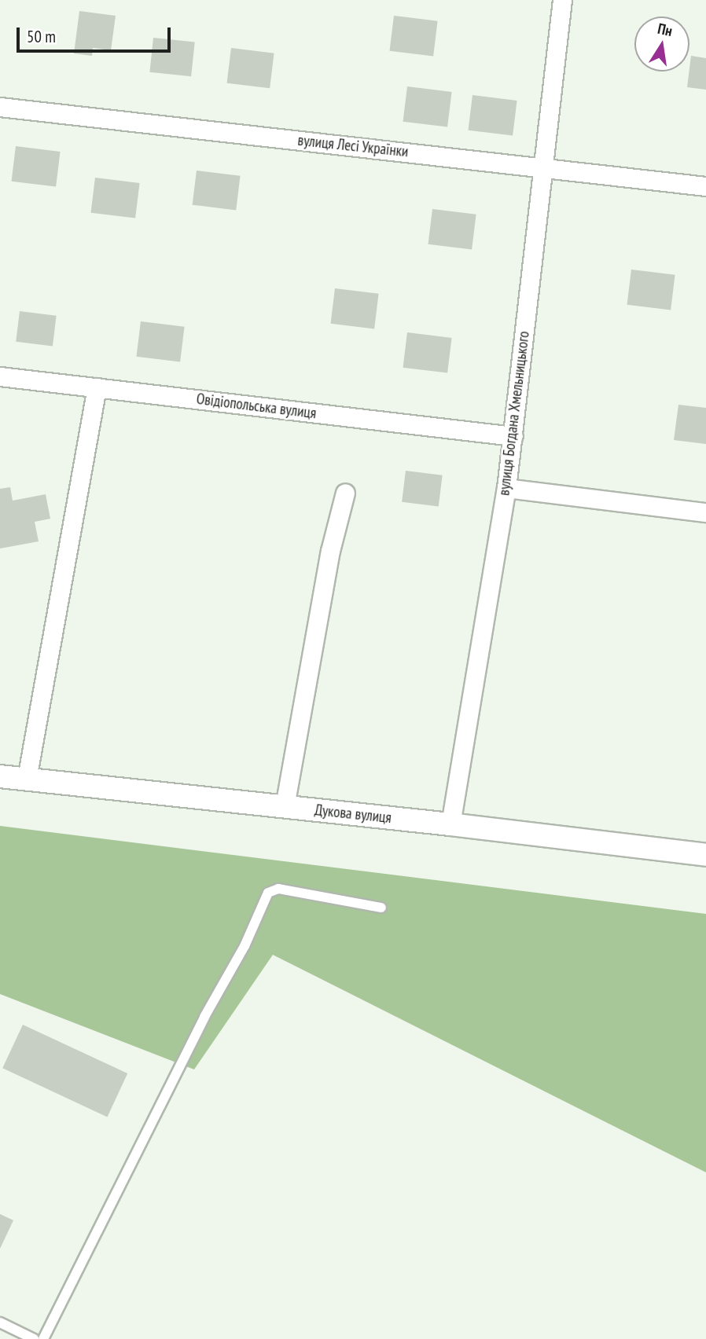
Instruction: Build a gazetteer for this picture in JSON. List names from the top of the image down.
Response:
{
  "streets": {
    "street": [
      "вулиця Лесі Українки",
      "Овідіопольська вулиця",
      "вулиця Богдана Хмельницького",
      "Дукова вулиця"
    ]
  },
  "crossings": [
    ["вулиця Лесі Українки", "вулиця Богдана Хмельницького"],
    ["Овідіопольська вулиця", "вулиця Богдана Хмельницького"],
    ["вулиця Богдана Хмельницького", "Дукова вулиця"]
  ],
  "scale_bar": "50 m",
  "north": "top"
}
